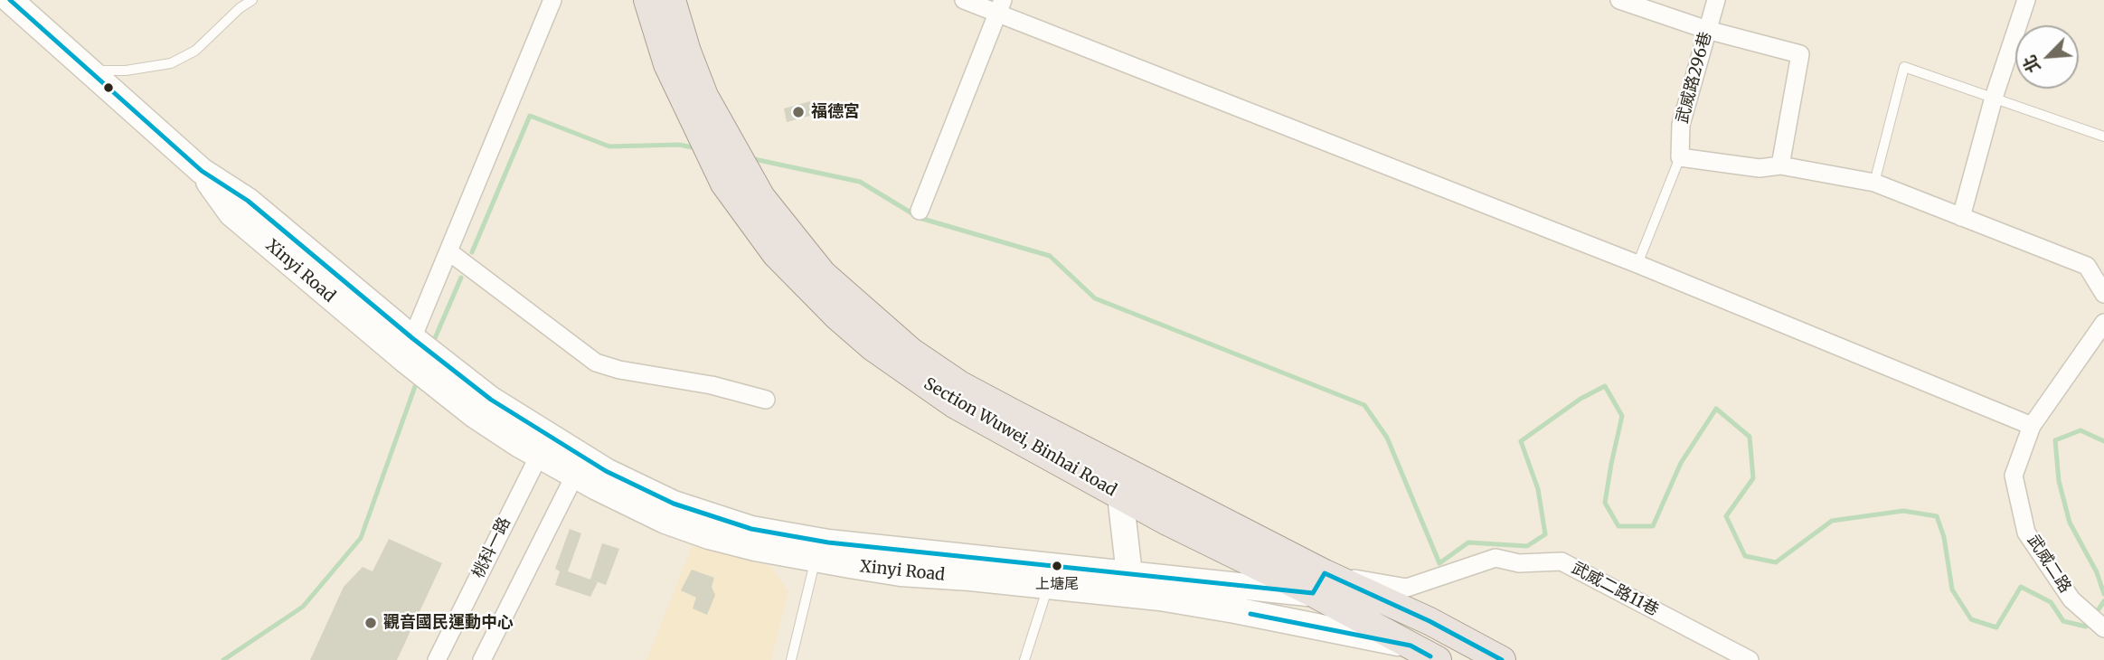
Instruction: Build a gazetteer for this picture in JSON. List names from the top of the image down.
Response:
{
  "streets": {
    "main road": ["Xinyi Road", "Section Wuwei, Binhai Road"],
    "street": [
      "武威路296巷",
      "桃科一路",
      "武威二路",
      "武威二路11巷"
    ]
  },
  "crossings": [
    ["Xinyi Road", "Section Wuwei, Binhai Road"],
    ["Xinyi Road", "桃科一路"],
    ["Xinyi Road", "武威二路11巷"],
    ["Section Wuwei, Binhai Road", "武威二路11巷"]
  ],
  "places": ["福德宮", "上塘尾", "觀音國民運動中心"],
  "north": "bottom left"
}
